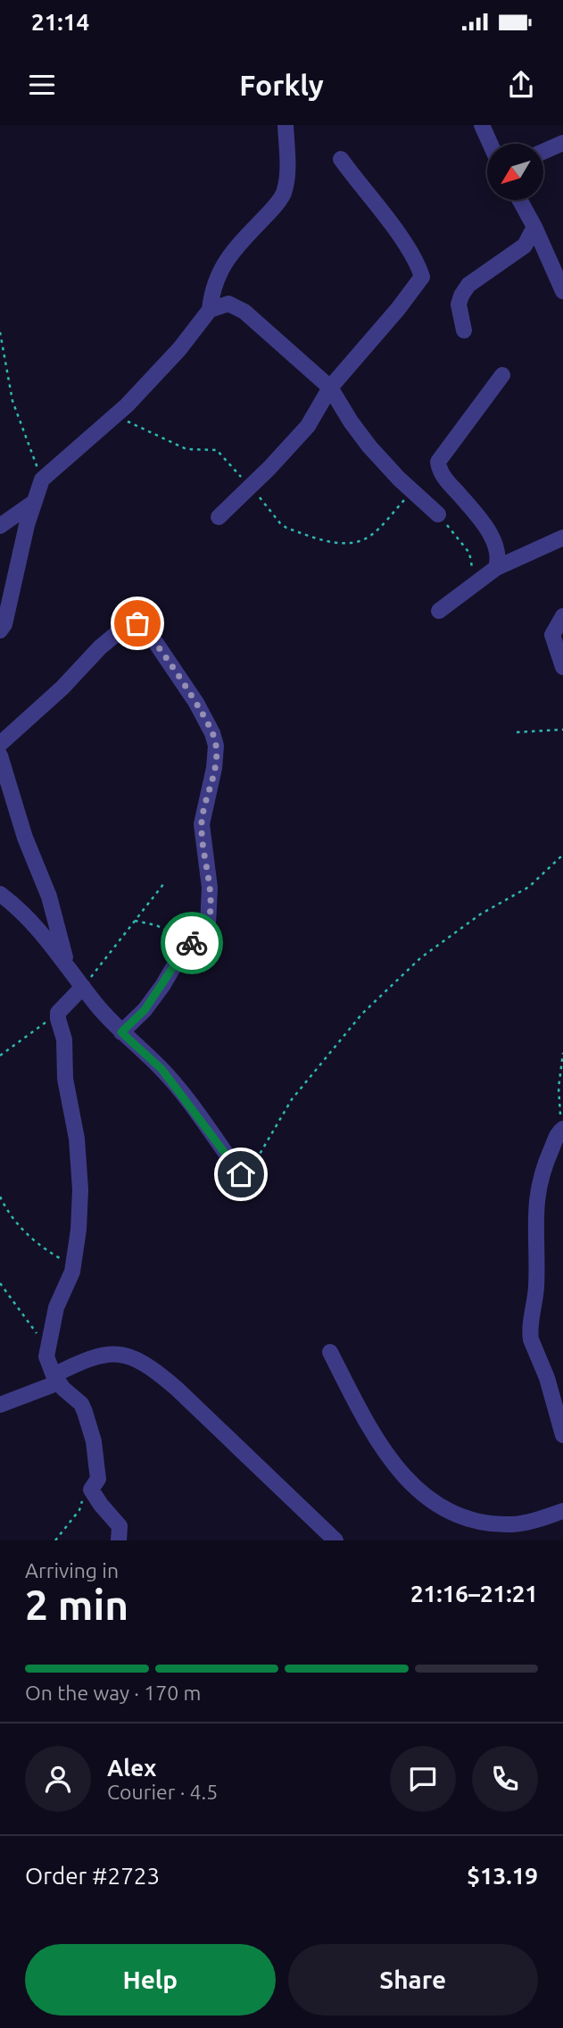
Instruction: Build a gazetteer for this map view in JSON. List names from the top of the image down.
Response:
{
  "north": "bottom left",
  "page": {
    "status": "21:14",
    "header": "Forkly",
    "heading": ["2 min", "Arriving in", "21:16–21:21"],
    "panel": [
      "Alex",
      "Courier · 4.5",
      "Order #2723",
      "$13.19"
    ],
    "bar": "On the way · 170 m",
    "buttons": ["Help", "Share"]
  }
}
